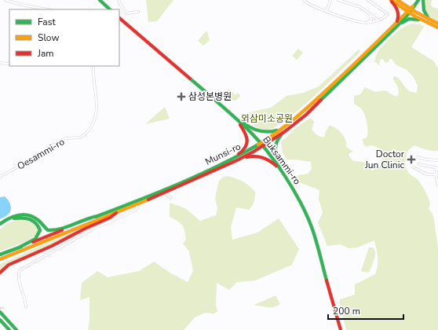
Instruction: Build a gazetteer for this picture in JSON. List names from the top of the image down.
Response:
{
  "streets": {
    "main road": ["Munsi-ro", "Buksammi-ro"],
    "street": ["Oesammi-ro"]
  },
  "crossings": [
    ["Munsi-ro", "Buksammi-ro"]
  ],
  "parks": ["외삼미소공원"],
  "places": {
    "health": ["삼성본병원", "Doctor Jun Clinic"]
  },
  "legend": ["Fast", "Slow", "Jam"],
  "scale_bar": "200 m"
}
